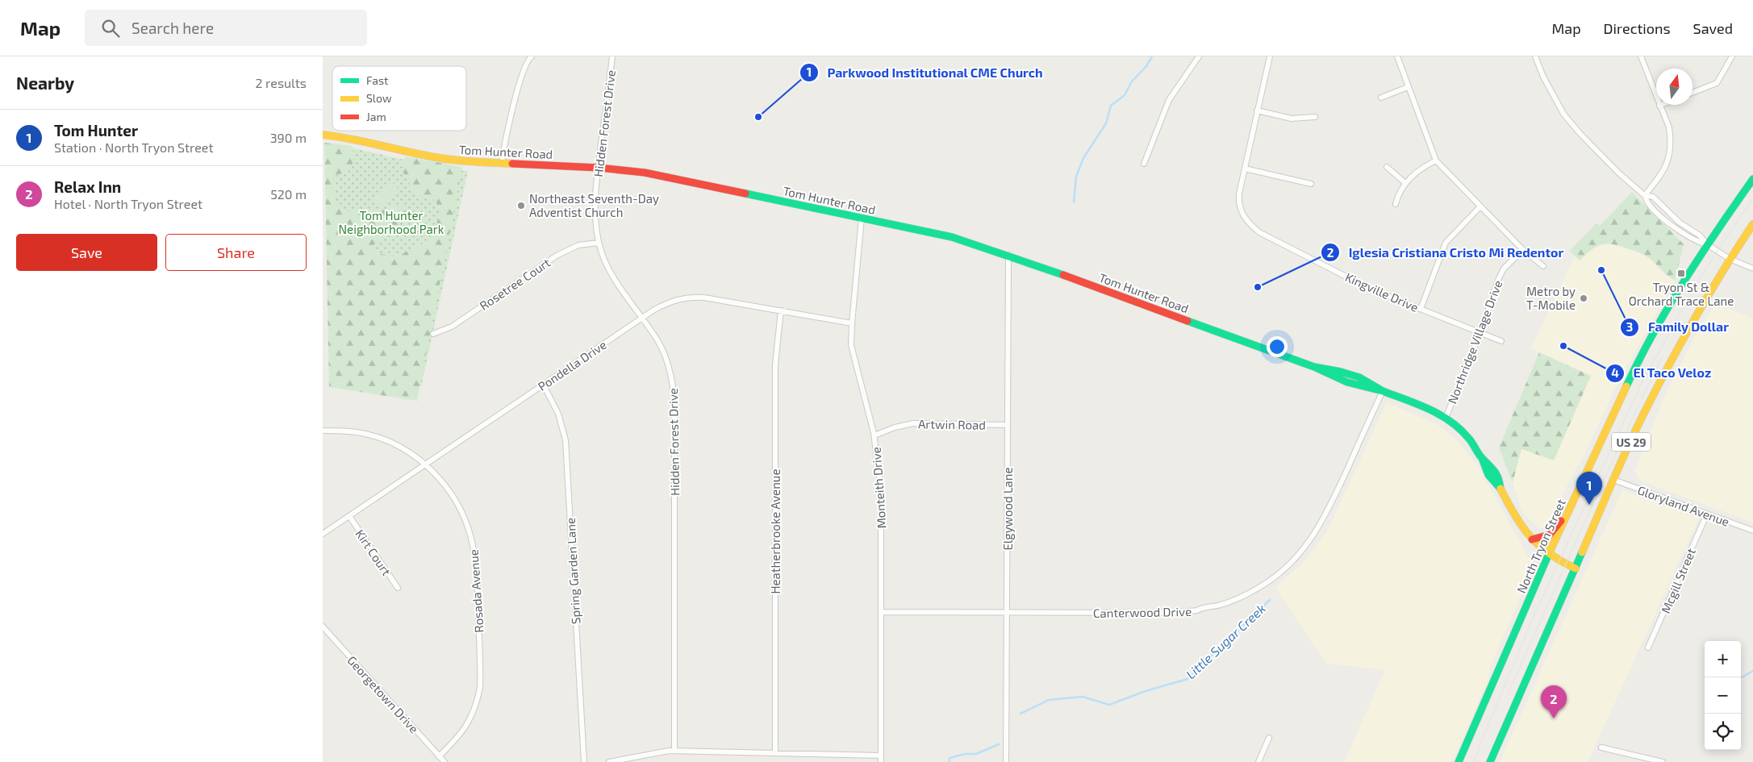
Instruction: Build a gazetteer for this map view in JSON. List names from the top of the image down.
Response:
{
  "streets": {
    "street": [
      "Hidden Forest Drive",
      "Tom Hunter Road",
      "Rosetree Court",
      "Kingville Drive",
      "Northridge Village Drive",
      "Pondella Drive",
      "Artwin Road",
      "US 29",
      "Monteith Drive",
      "Gloryland Avenue",
      "Elgywood Lane",
      "Heatherbrooke Avenue",
      "North Tryon Street",
      "Kirt Court",
      "Spring Garden Lane",
      "Mcgill Street",
      "Rosada Avenue",
      "Canterwood Drive",
      "Georgetown Drive"
    ]
  },
  "crossings": [
    ["Hidden Forest Drive", "Tom Hunter Road"],
    ["Hidden Forest Drive", "Rosetree Court"],
    ["Hidden Forest Drive", "Pondella Drive"],
    ["Tom Hunter Road", "Northridge Village Drive"],
    ["Tom Hunter Road", "US 29"],
    ["Tom Hunter Road", "Monteith Drive"],
    ["Tom Hunter Road", "Elgywood Lane"],
    ["Tom Hunter Road", "North Tryon Street"],
    ["Tom Hunter Road", "Canterwood Drive"],
    ["Kingville Drive", "Northridge Village Drive"],
    ["Pondella Drive", "Monteith Drive"],
    ["Pondella Drive", "Heatherbrooke Avenue"],
    ["Pondella Drive", "Kirt Court"],
    ["Pondella Drive", "Spring Garden Lane"],
    ["Pondella Drive", "Rosada Avenue"],
    ["Artwin Road", "Monteith Drive"],
    ["Artwin Road", "Elgywood Lane"],
    ["US 29", "Gloryland Avenue"],
    ["Monteith Drive", "Canterwood Drive"],
    ["Gloryland Avenue", "Mcgill Street"],
    ["Elgywood Lane", "Canterwood Drive"],
    ["Rosada Avenue", "Georgetown Drive"]
  ],
  "water": ["Little Sugar Creek"],
  "parks": ["Tom Hunter Neighborhood Park"],
  "places": {
    "other": [
      "Parkwood Institutional CME Church",
      "Northeast Seventh-Day Adventist Church",
      "Family Dollar",
      "Iglesia Cristiana Cristo Mi Redentor",
      "Metro by T-Mobile",
      "El Taco Veloz"
    ],
    "transit": ["Tryon St & Orchard Trace Lane"]
  },
  "legend": ["Fast", "Slow", "Jam"],
  "north": "top",
  "page": {
    "header": "Map",
    "search": "Search here",
    "nav": ["Map", "Directions", "Saved"],
    "heading": ["Nearby", "2 results"],
    "list": [
      {
        "mark": "1",
        "name": "Tom Hunter",
        "note": "Station · North Tryon Street",
        "value": "390 m"
      },
      {
        "mark": "2",
        "name": "Relax Inn",
        "note": "Hotel · North Tryon Street",
        "value": "520 m"
      }
    ],
    "buttons": ["Save", "Share"],
    "pins": ["1", "2"],
    "map_buttons": ["+", "−"]
  }
}
